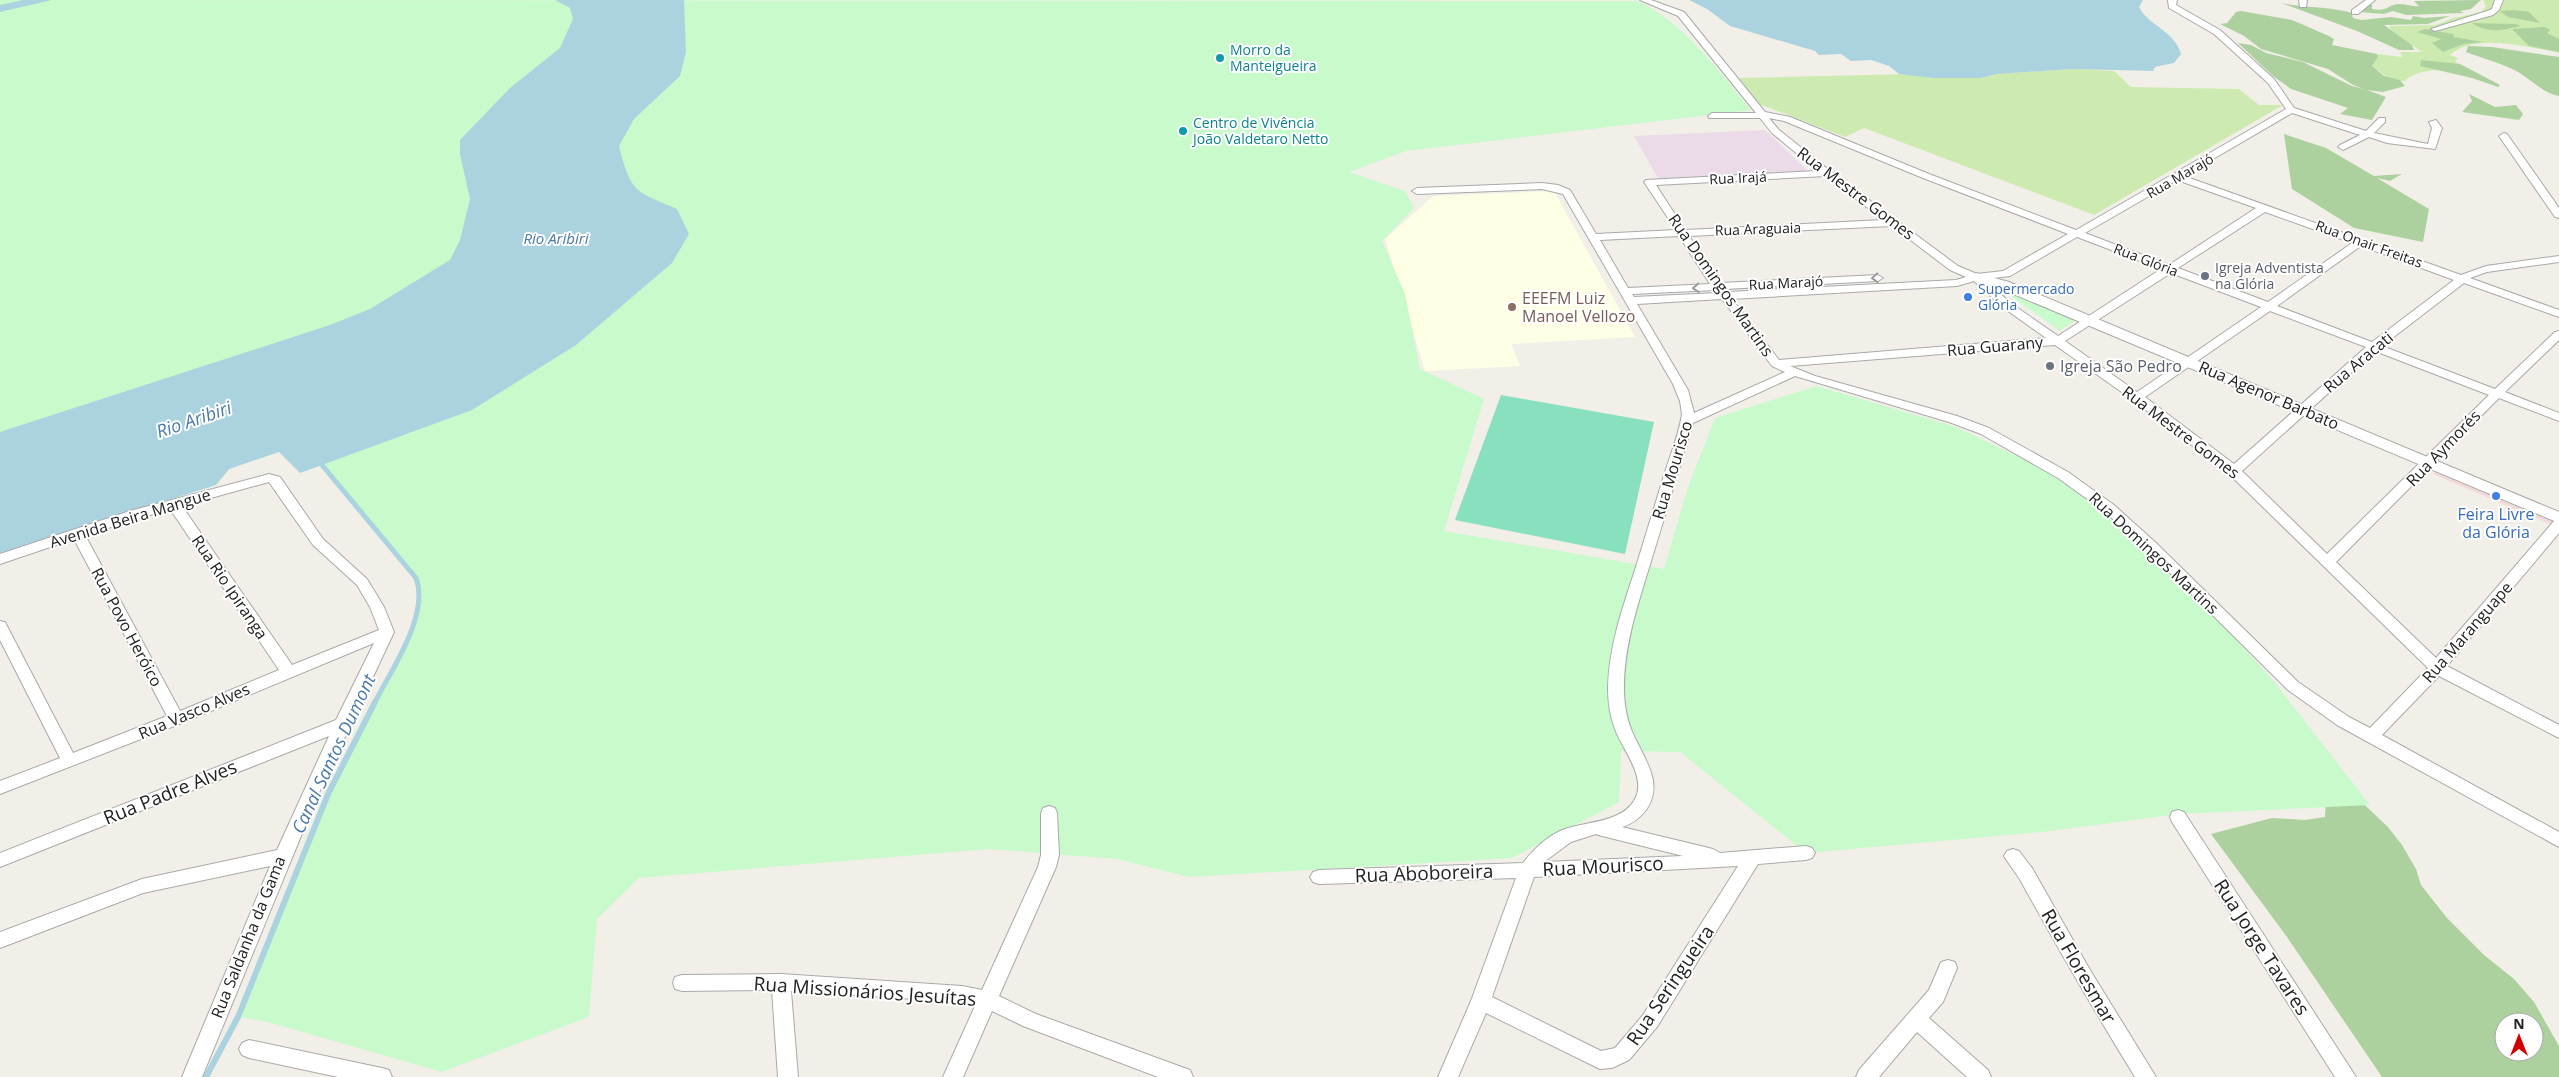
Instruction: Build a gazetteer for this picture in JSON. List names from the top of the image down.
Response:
{
  "streets": {
    "street": [
      "Rua Marajó",
      "Rua Irajá",
      "Rua Mestre Gomes",
      "Rua Araguaia",
      "Rua Onair Freitas",
      "Rua Glória",
      "Rua Domingos Martins",
      "Rua Guarany",
      "Rua Aracati",
      "Rua Agenor Barbato",
      "Rua Aymorés",
      "Rua Mourisco",
      "Avenida Beira Mangue",
      "Rua Rio Ipiranga",
      "Rua Povo Heróico",
      "Rua Maranguape",
      "Rua Vasco Alves",
      "Rua Padre Alves",
      "Rua Aboboreira",
      "Rua Saldanha da Gama",
      "Rua Jorge Tavares",
      "Rua Floresmar",
      "Rua Seringueira",
      "Rua Missionários Jesuítas"
    ]
  },
  "crossings": [
    ["Rua Marajó", "Rua Mestre Gomes"],
    ["Rua Marajó", "Rua Onair Freitas"],
    ["Rua Marajó", "Rua Glória"],
    ["Rua Marajó", "Rua Domingos Martins"],
    ["Rua Marajó", "Rua Agenor Barbato"],
    ["Rua Marajó", "Rua Mourisco"],
    ["Rua Irajá", "Rua Mestre Gomes"],
    ["Rua Irajá", "Rua Domingos Martins"],
    ["Rua Mestre Gomes", "Rua Araguaia"],
    ["Rua Mestre Gomes", "Rua Glória"],
    ["Rua Mestre Gomes", "Rua Guarany"],
    ["Rua Mestre Gomes", "Rua Aracati"],
    ["Rua Mestre Gomes", "Rua Agenor Barbato"],
    ["Rua Mestre Gomes", "Rua Aymorés"],
    ["Rua Mestre Gomes", "Rua Maranguape"],
    ["Rua Araguaia", "Rua Domingos Martins"],
    ["Rua Araguaia", "Rua Mourisco"],
    ["Rua Onair Freitas", "Rua Guarany"],
    ["Rua Onair Freitas", "Rua Aracati"],
    ["Rua Glória", "Rua Guarany"],
    ["Rua Glória", "Rua Aracati"],
    ["Rua Glória", "Rua Aymorés"],
    ["Rua Domingos Martins", "Rua Guarany"],
    ["Rua Domingos Martins", "Rua Maranguape"],
    ["Rua Guarany", "Rua Agenor Barbato"],
    ["Rua Aracati", "Rua Agenor Barbato"],
    ["Rua Agenor Barbato", "Rua Aymorés"],
    ["Rua Mourisco", "Rua Aboboreira"],
    ["Rua Mourisco", "Rua Seringueira"],
    ["Avenida Beira Mangue", "Rua Rio Ipiranga"],
    ["Avenida Beira Mangue", "Rua Povo Heróico"],
    ["Avenida Beira Mangue", "Rua Vasco Alves"],
    ["Avenida Beira Mangue", "Rua Saldanha da Gama"],
    ["Rua Rio Ipiranga", "Rua Vasco Alves"],
    ["Rua Povo Heróico", "Rua Vasco Alves"],
    ["Rua Vasco Alves", "Rua Saldanha da Gama"],
    ["Rua Padre Alves", "Rua Saldanha da Gama"]
  ],
  "water": ["Rio Aribiri", "Canal Santos Dumont"],
  "places": [
    "Morro da Manteigueira",
    "Centro de Vivência João Valdetaro Netto",
    "Igreja Adventista na Glória",
    "Supermercado Glória",
    "EEEFM Luiz Manoel Vellozo",
    "Igreja São Pedro",
    "Feira Livre da Glória"
  ],
  "north": "top"
}
